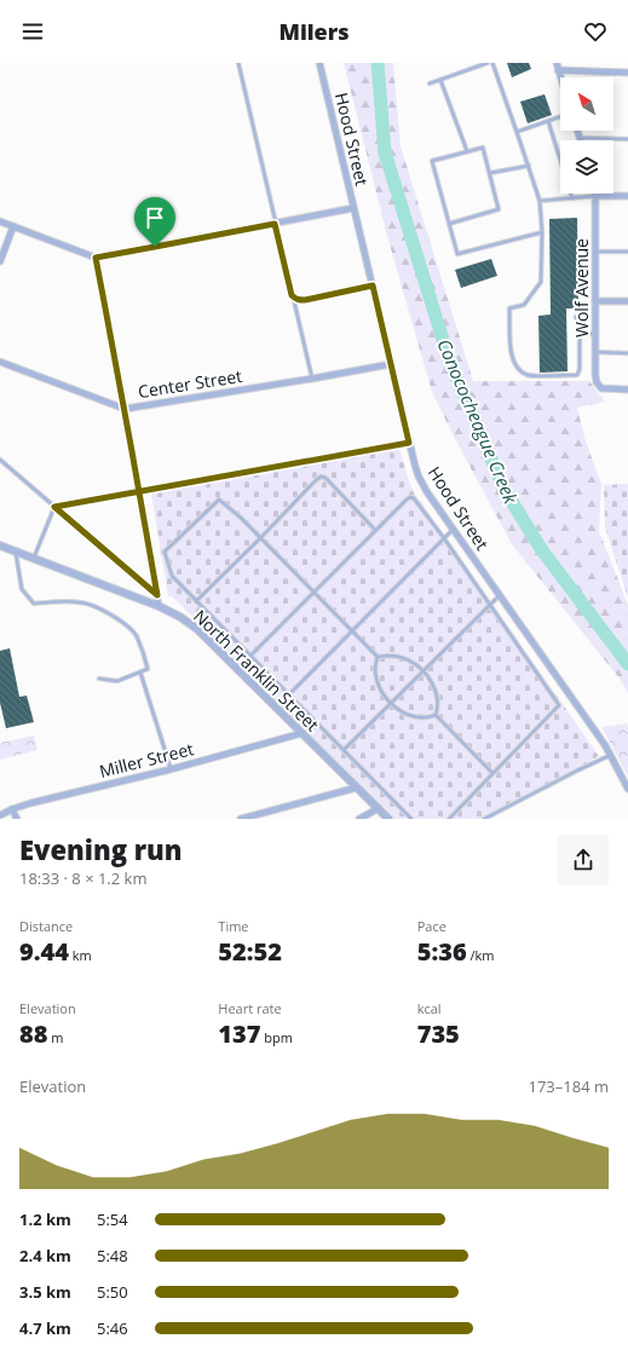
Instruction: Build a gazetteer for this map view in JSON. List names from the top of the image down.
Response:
{
  "streets": {
    "street": [
      "Hood Street",
      "Wolf Avenue",
      "Center Street",
      "North Franklin Street",
      "Miller Street"
    ]
  },
  "crossings": [
    ["Hood Street", "Center Street"],
    ["North Franklin Street", "Miller Street"]
  ],
  "water": ["Conococheague Creek"],
  "north": "top left",
  "page": {
    "header": "Milers",
    "heading": ["Evening run", "18:33 · 8 × 1.2 km"],
    "stats": [
      ["Distance", "9.44 km"],
      ["Time", "52:52"],
      ["Pace", "5:36 /km"],
      ["Elevation", "88 m"],
      ["Heart rate", "137 bpm"],
      ["kcal", "735"]
    ],
    "chart": ["Elevation", "173–184 m"],
    "list": [
      {
        "name": "1.2 km",
        "note": "5:54"
      },
      {
        "name": "2.4 km",
        "note": "5:48"
      },
      {
        "name": "3.5 km",
        "note": "5:50"
      },
      {
        "name": "4.7 km",
        "note": "5:46"
      }
    ]
  }
}
